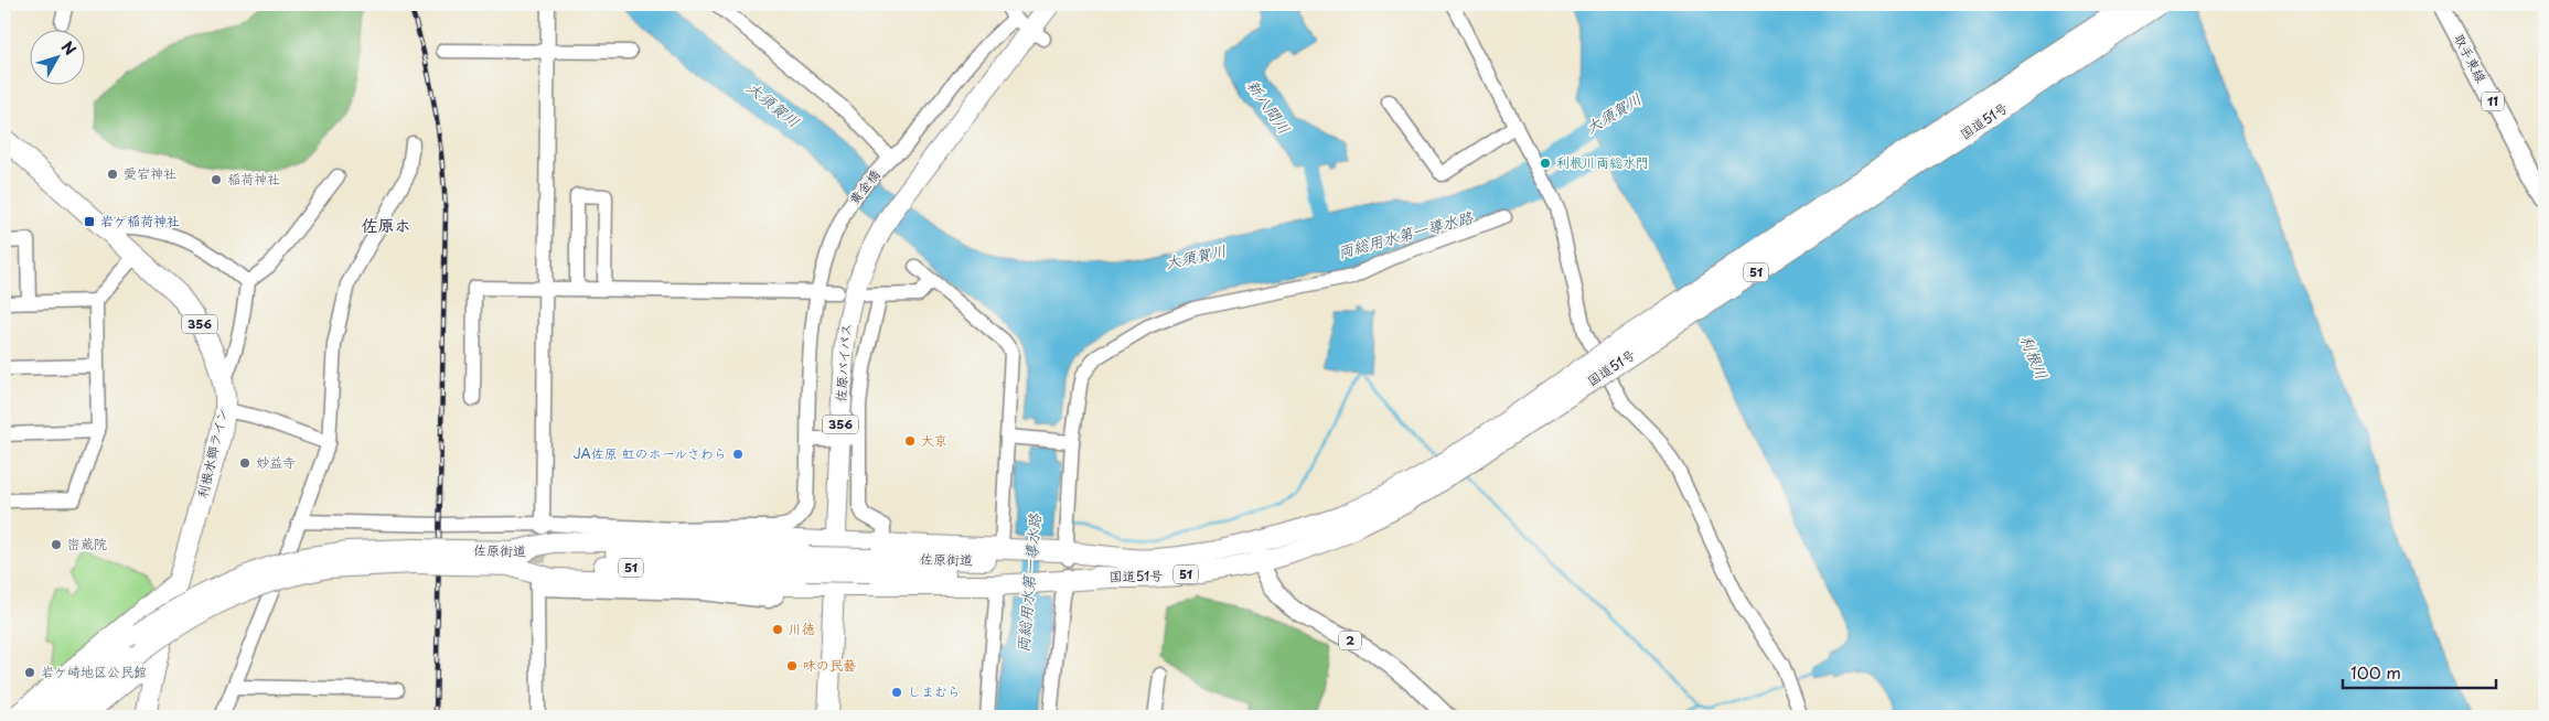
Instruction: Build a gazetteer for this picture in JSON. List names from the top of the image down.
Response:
{
  "streets": {
    "highway": [
      "国道51号",
      "51",
      "356",
      "佐原バイパス",
      "利根水郷ライン",
      "佐原街道"
    ],
    "main road": ["取手東線", "11", "2"],
    "street": ["黄金橋"]
  },
  "crossings": [
    ["国道51号", "2"],
    ["黄金橋", "佐原バイパス"]
  ],
  "districts": ["佐原ホ"],
  "water": [
    "大須賀川",
    "新八間川",
    "両総用水第一導水路",
    "利根川"
  ],
  "places": {
    "other": [
      "利根川両総水門",
      "愛宕神社",
      "稲荷神社",
      "大京",
      "JA佐原 虹のホールさわら",
      "妙益寺",
      "密蔵院",
      "川徳",
      "味の民藝",
      "岩ケ崎地区公民館",
      "しまむら"
    ],
    "transit": ["岩ケ稲荷神社"]
  },
  "scale_bar": "100 m",
  "north": "top right"
}
